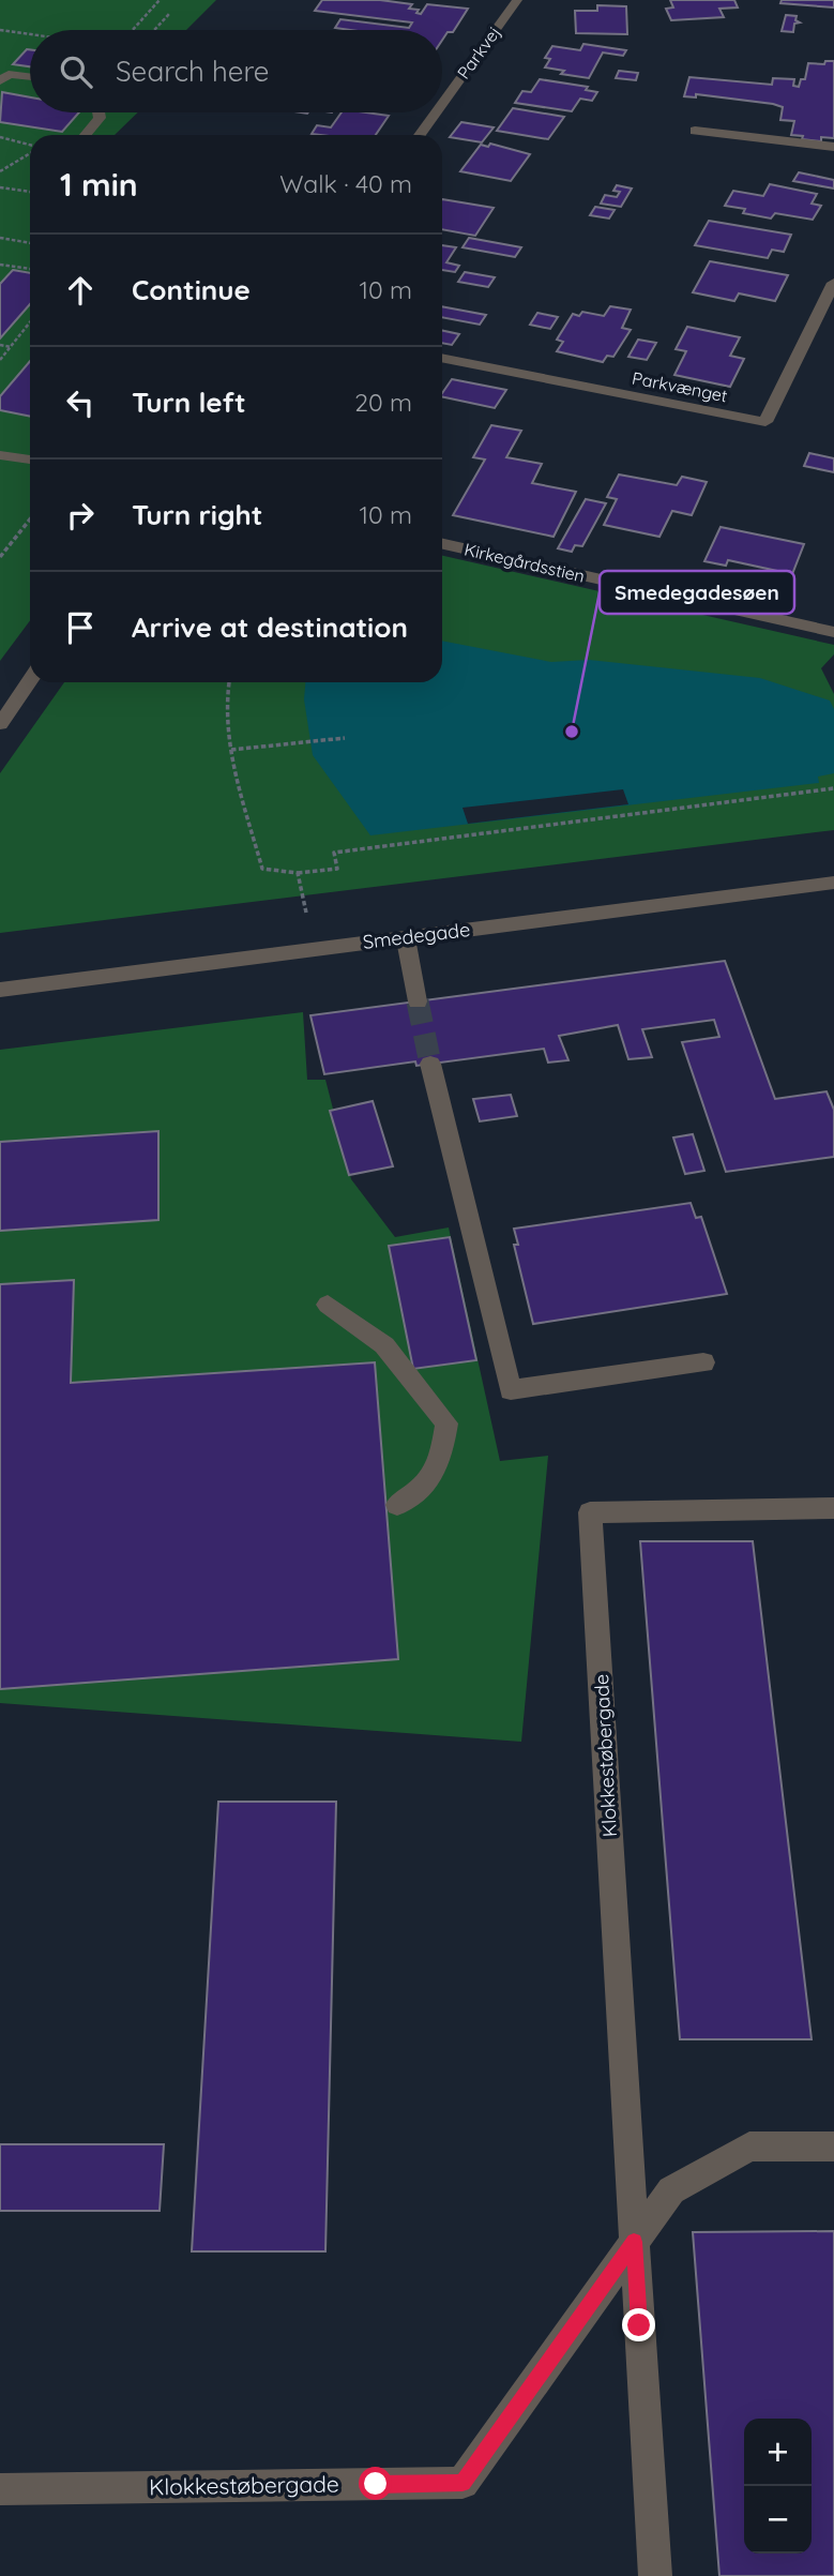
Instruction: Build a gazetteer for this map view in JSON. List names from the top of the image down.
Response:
{
  "streets": {
    "street": [
      "Parkvej",
      "Parkvænget",
      "Kirkegårdsstien",
      "Smedegade",
      "Klokkestøbergade"
    ]
  },
  "places": ["Smedegadesøen"],
  "page": {
    "search": "Search here",
    "heading": ["1 min", "Walk · 40 m"],
    "list": [
      ["Continue", "10 m"],
      ["Turn left", "20 m"],
      ["Turn right", "10 m"],
      "Arrive at destination"
    ],
    "map_buttons": ["+", "−"]
  }
}
